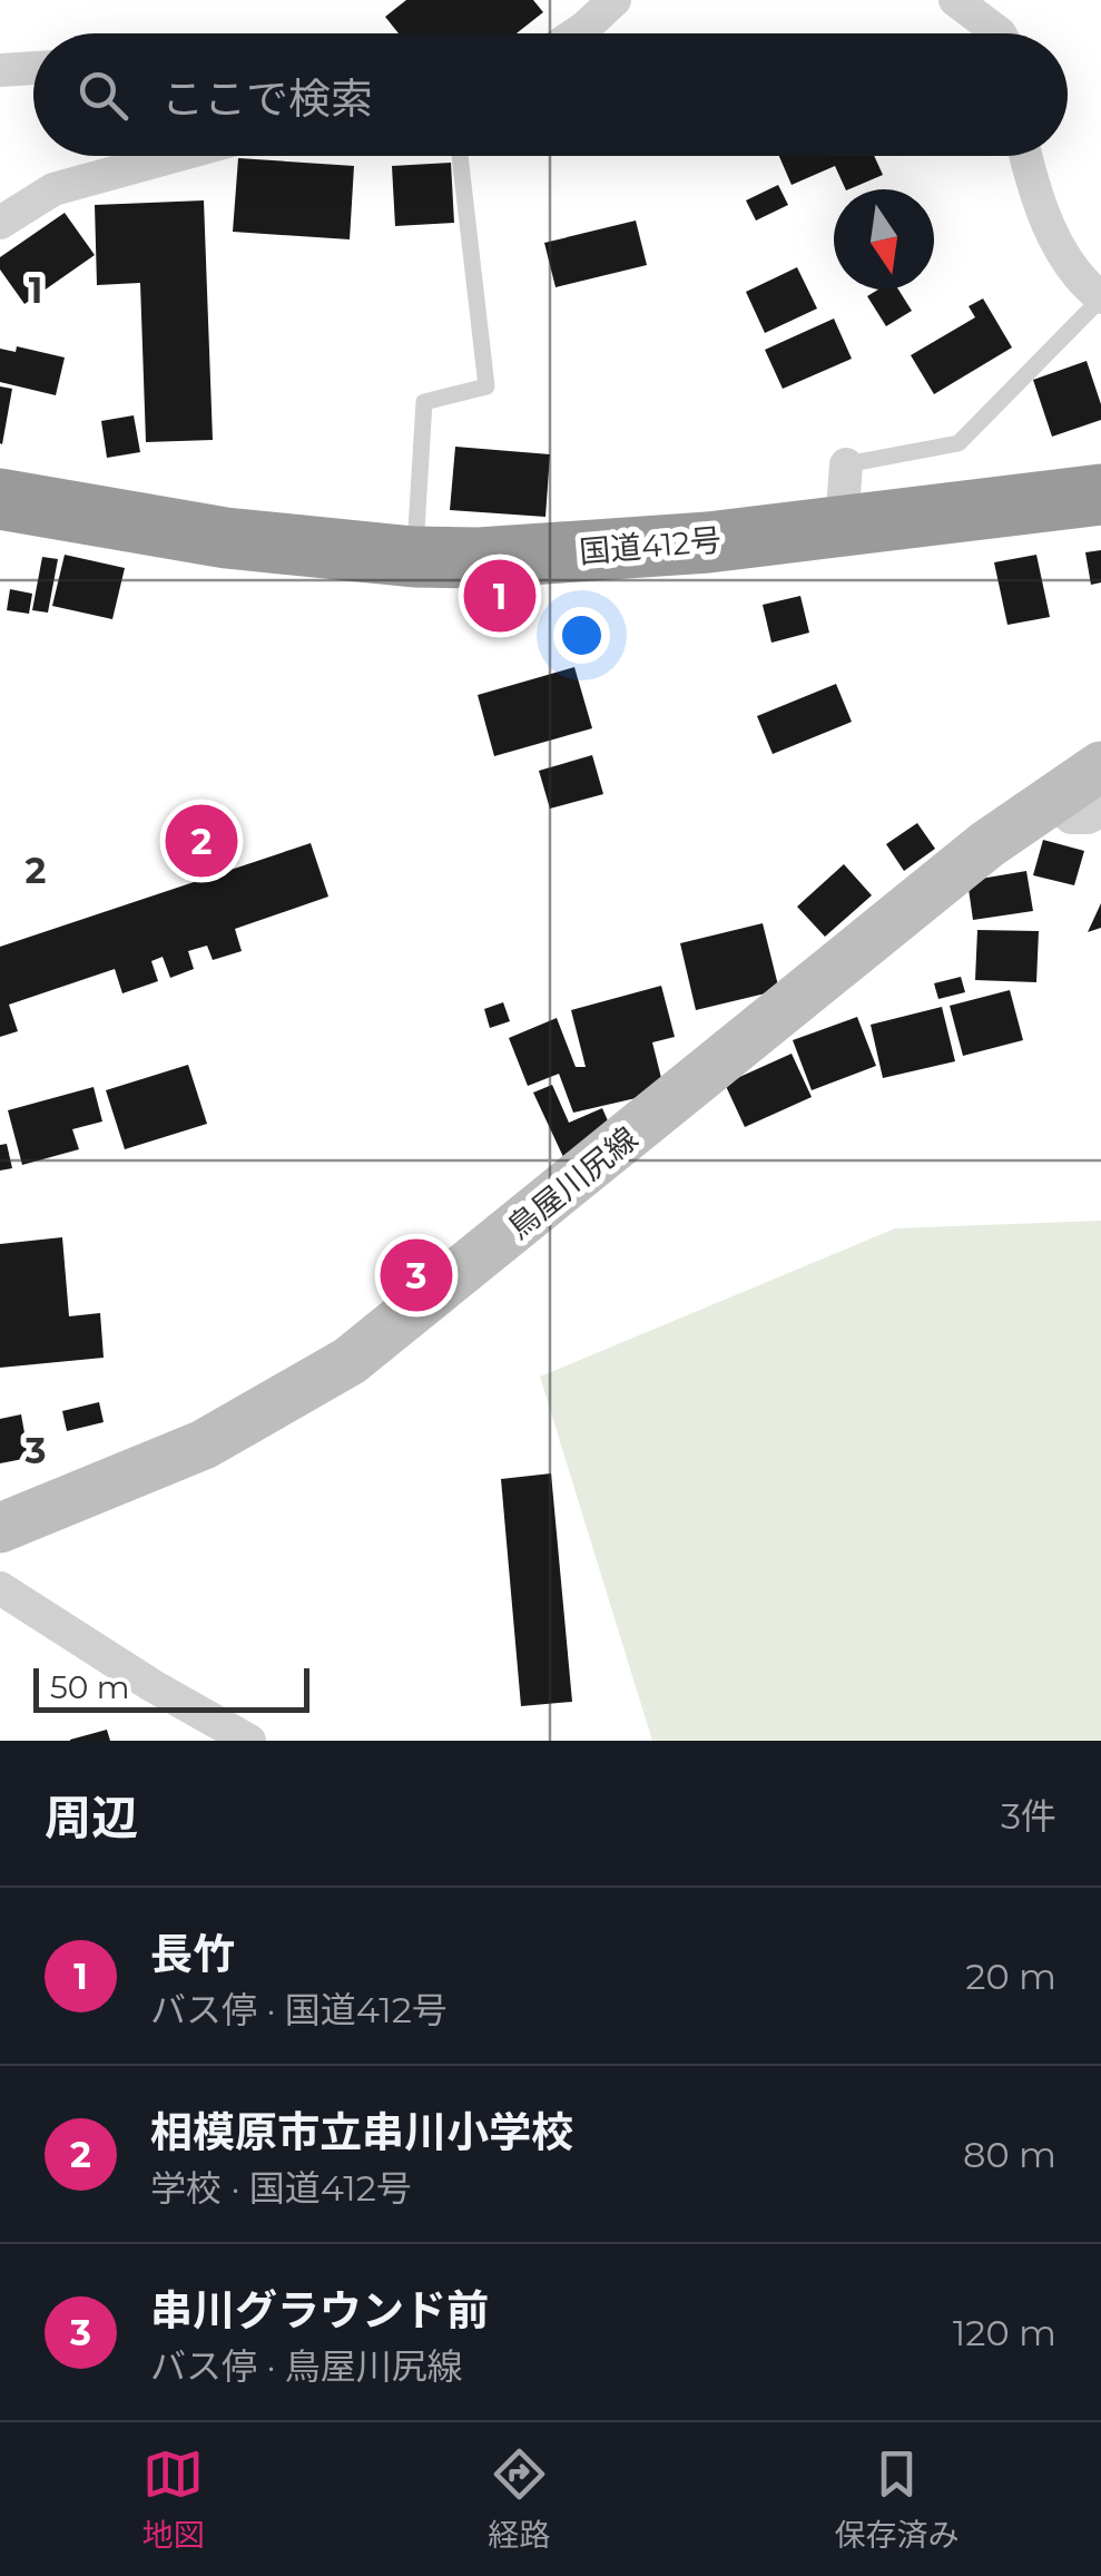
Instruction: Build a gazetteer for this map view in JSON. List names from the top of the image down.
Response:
{
  "streets": {
    "highway": ["国道412号"],
    "main road": ["鳥屋川尻線"]
  },
  "scale_bar": "50 m",
  "north": "bottom",
  "page": {
    "search": "ここで検索",
    "pins": ["1", "2", "3"],
    "scale": "50 m",
    "heading": ["周辺", "3件"],
    "list": [
      {
        "mark": "1",
        "name": "長竹",
        "note": "バス停 · 国道412号",
        "value": "20 m"
      },
      {
        "mark": "2",
        "name": "相模原市立串川小学校",
        "note": "学校 · 国道412号",
        "value": "80 m"
      },
      {
        "mark": "3",
        "name": "串川グラウンド前",
        "note": "バス停 · 鳥屋川尻線",
        "value": "120 m"
      }
    ],
    "nav": ["地図", "経路", "保存済み"]
  },
  "grid": {
    "rows": ["1", "2", "3"]
  }
}
